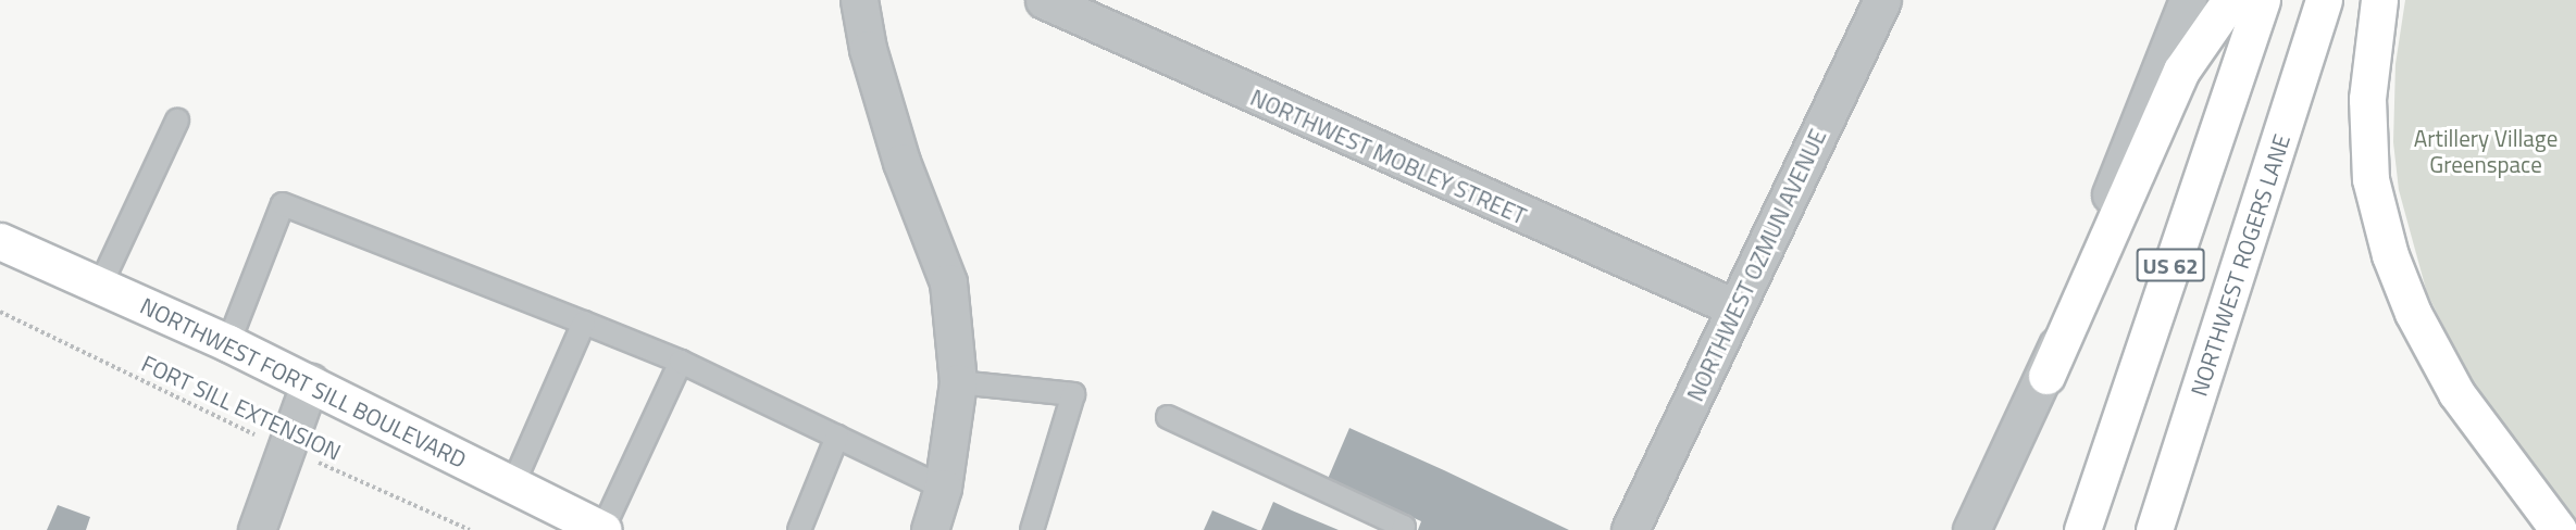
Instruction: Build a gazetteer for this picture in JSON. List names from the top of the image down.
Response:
{
  "streets": {
    "main road": ["US 62", "NORTHWEST ROGERS LANE", "NORTHWEST FORT SILL BOULEVARD"],
    "street": ["NORTHWEST MOBLEY STREET", "NORTHWEST OZMUN AVENUE"],
    "path": ["FORT SILL EXTENSION"]
  },
  "crossings": [
    ["NORTHWEST MOBLEY STREET", "NORTHWEST OZMUN AVENUE"]
  ],
  "parks": ["Artillery Village Greenspace"]
}
